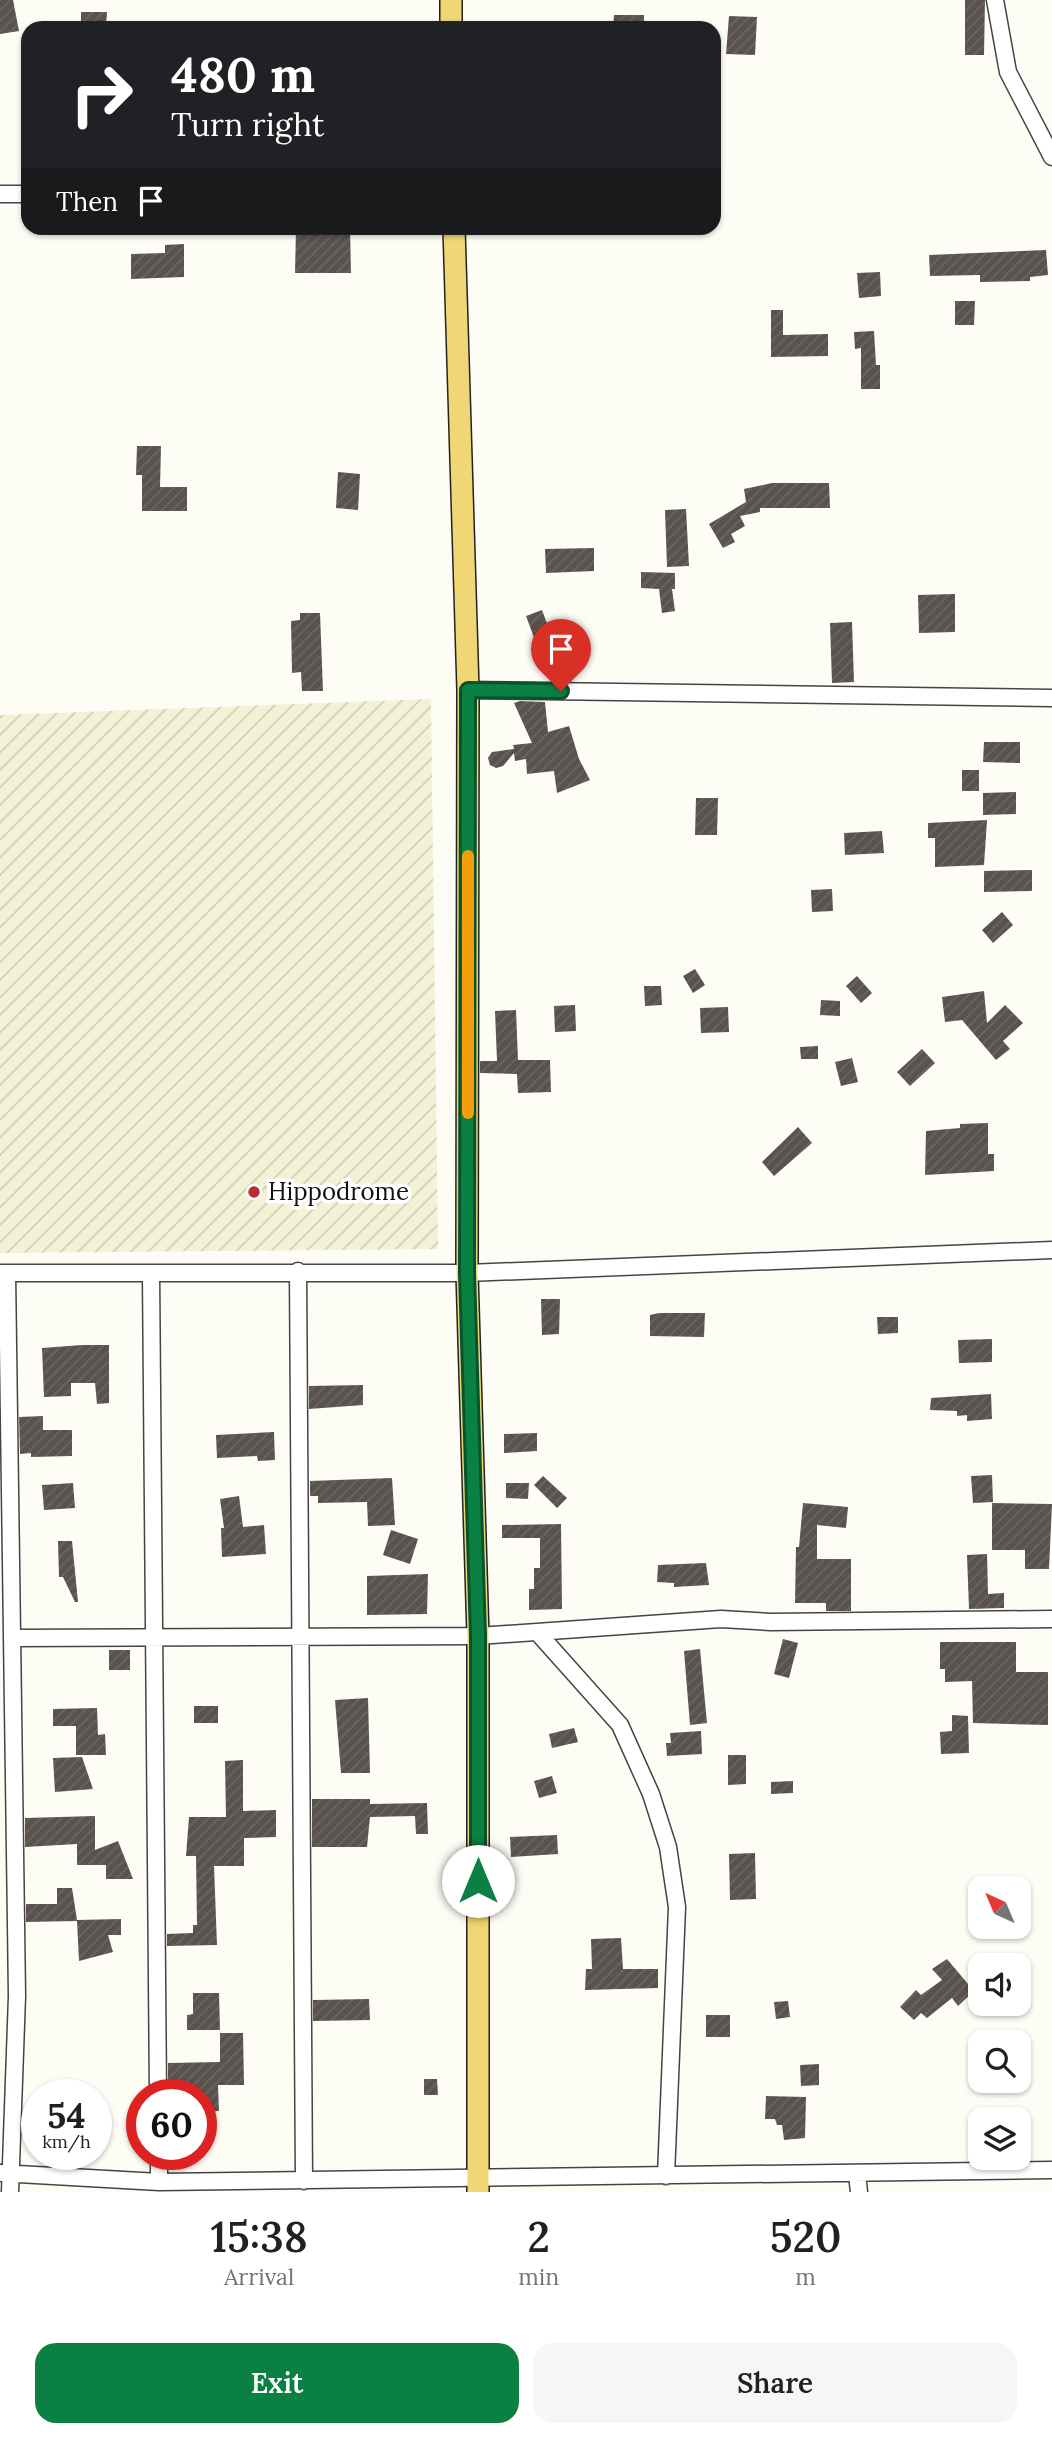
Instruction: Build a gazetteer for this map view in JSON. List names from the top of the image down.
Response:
{
  "places": ["Hippodrome"],
  "north": "top left",
  "page": {
    "turn": ["480 m", "Turn right"],
    "then": "Then",
    "speed": "54 km/h",
    "limit": "60",
    "eta": [
      "15:38",
      "Arrival",
      "2",
      "min",
      "520",
      "m"
    ],
    "buttons": ["Exit", "Share"]
  }
}
